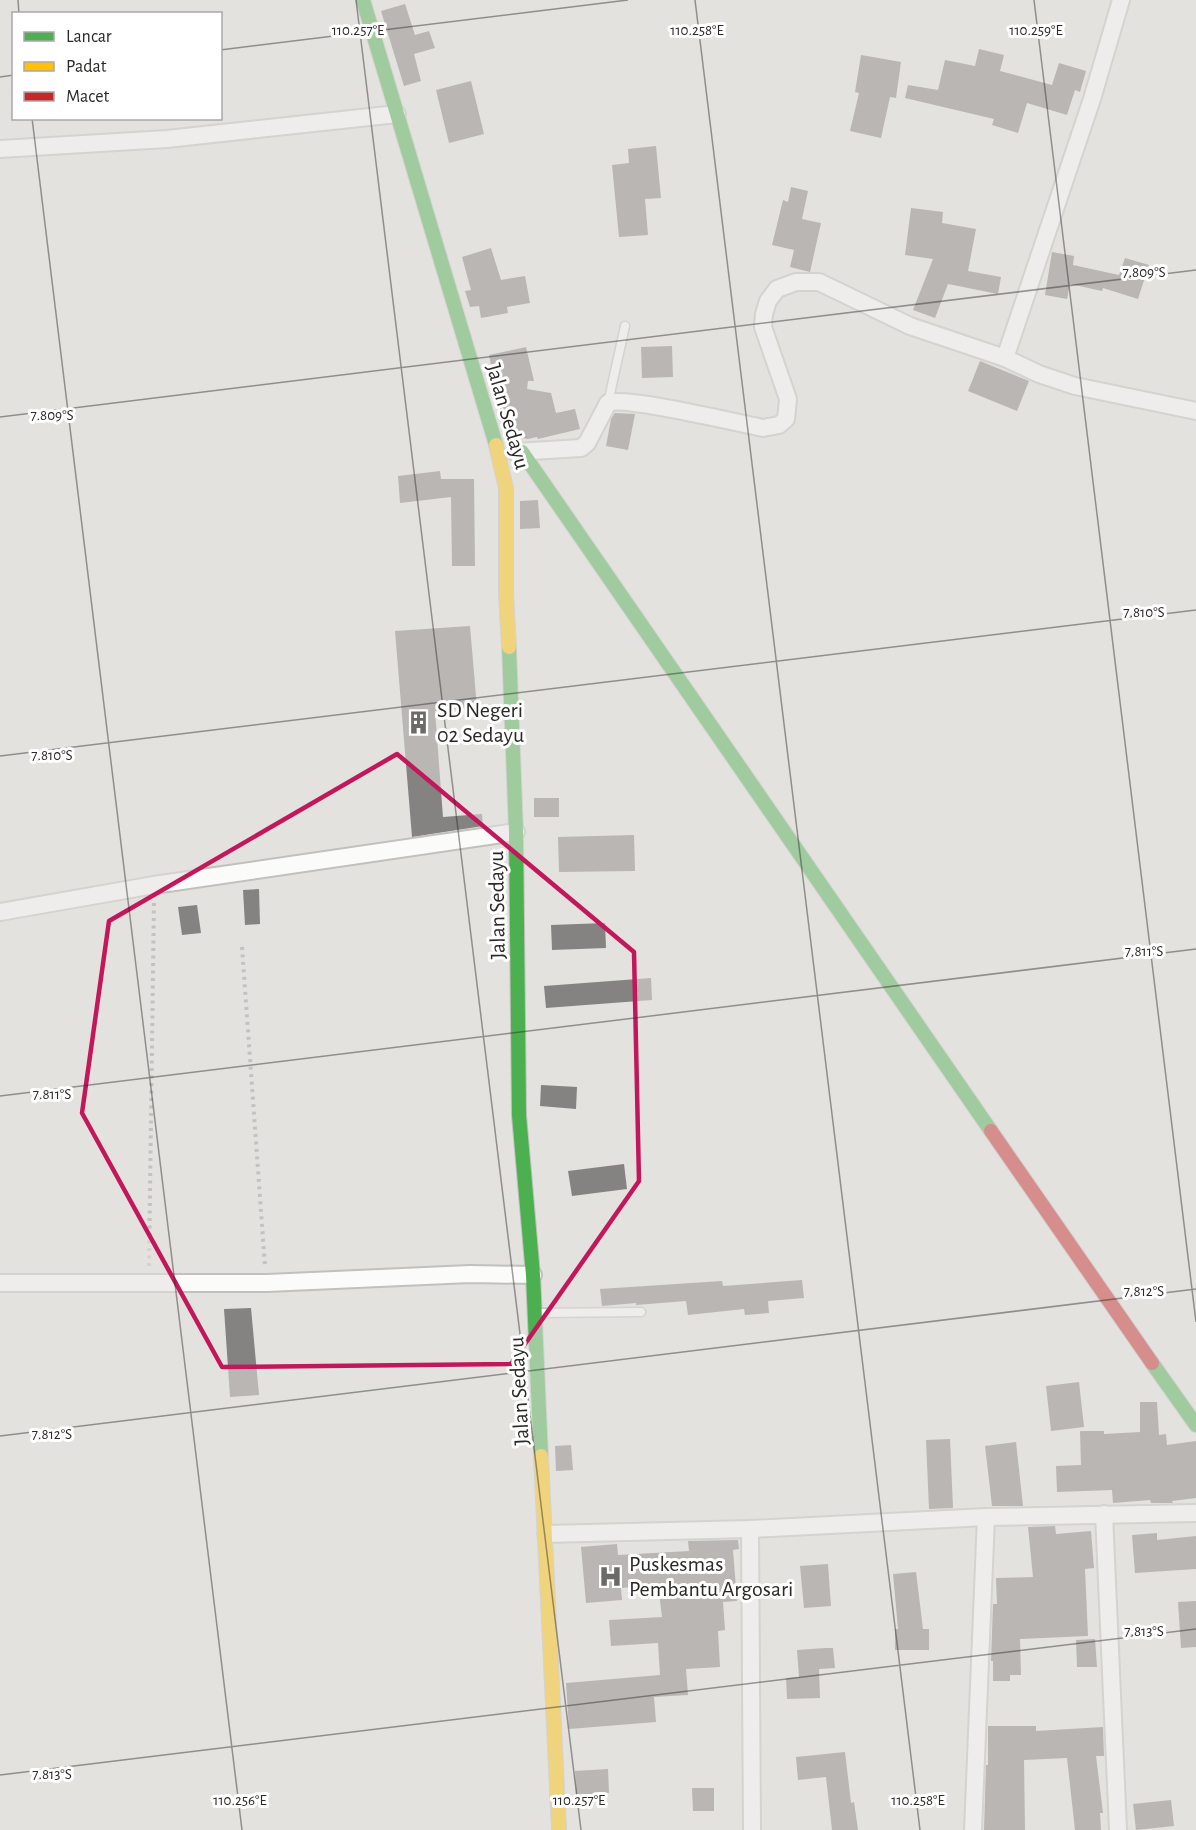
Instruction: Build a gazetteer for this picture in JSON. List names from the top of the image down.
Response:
{
  "streets": {
    "street": ["Jalan Sedayu"]
  },
  "places": {
    "building": ["SD Negeri 02 Sedayu"],
    "hospital": ["Puskesmas Pembantu Argosari"]
  },
  "legend": ["Lancar", "Padat", "Macet"],
  "coordinates": [
    "110.257°E",
    "110.258°E",
    "110.259°E",
    "7.809°S",
    "7.810°S",
    "7.811°S",
    "7.812°S",
    "7.813°S",
    "110.256°E"
  ]
}
